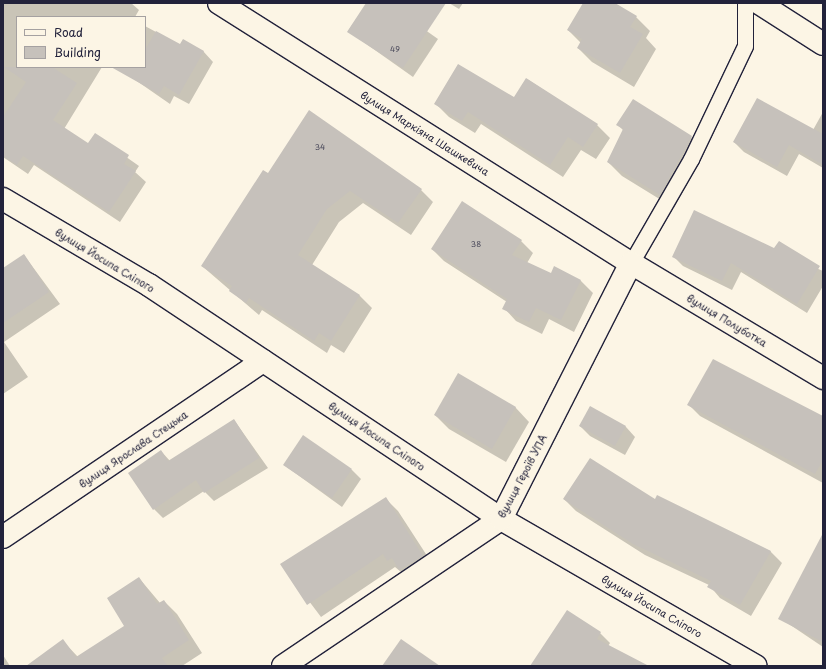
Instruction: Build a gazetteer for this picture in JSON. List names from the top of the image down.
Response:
{
  "streets": {
    "street": [
      "вулиця Маркіяна Шашкевича",
      "вулиця Йосипа Сліпого",
      "вулиця Полуботка",
      "вулиця Ярослава Стецька",
      "вулиця Героїв УПА"
    ]
  },
  "crossings": [
    ["вулиця Маркіяна Шашкевича", "вулиця Полуботка"],
    ["вулиця Маркіяна Шашкевича", "вулиця Героїв УПА"],
    ["вулиця Йосипа Сліпого", "вулиця Ярослава Стецька"],
    ["вулиця Йосипа Сліпого", "вулиця Героїв УПА"],
    ["вулиця Полуботка", "вулиця Героїв УПА"]
  ],
  "house_numbers": ["49", "34", "38"],
  "legend": ["Road", "Building"]
}
